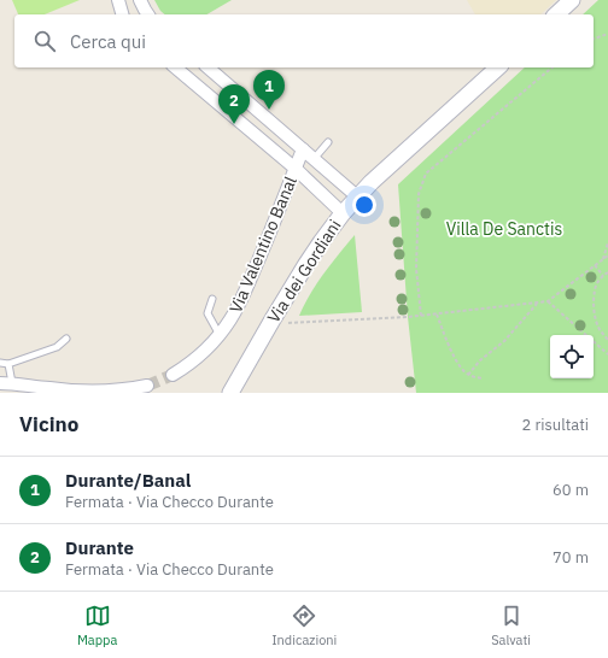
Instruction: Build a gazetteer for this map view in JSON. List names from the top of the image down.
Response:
{
  "streets": {
    "street": ["Via Valentino Banal", "Via dei Gordiani"]
  },
  "parks": ["Villa De Sanctis"],
  "page": {
    "search": "Cerca qui",
    "pins": ["1", "2"],
    "heading": ["Vicino", "2 risultati"],
    "list": [
      {
        "mark": "1",
        "name": "Durante/Banal",
        "note": "Fermata · Via Checco Durante",
        "value": "60 m"
      },
      {
        "mark": "2",
        "name": "Durante",
        "note": "Fermata · Via Checco Durante",
        "value": "70 m"
      }
    ],
    "nav": ["Mappa", "Indicazioni", "Salvati"]
  }
}
